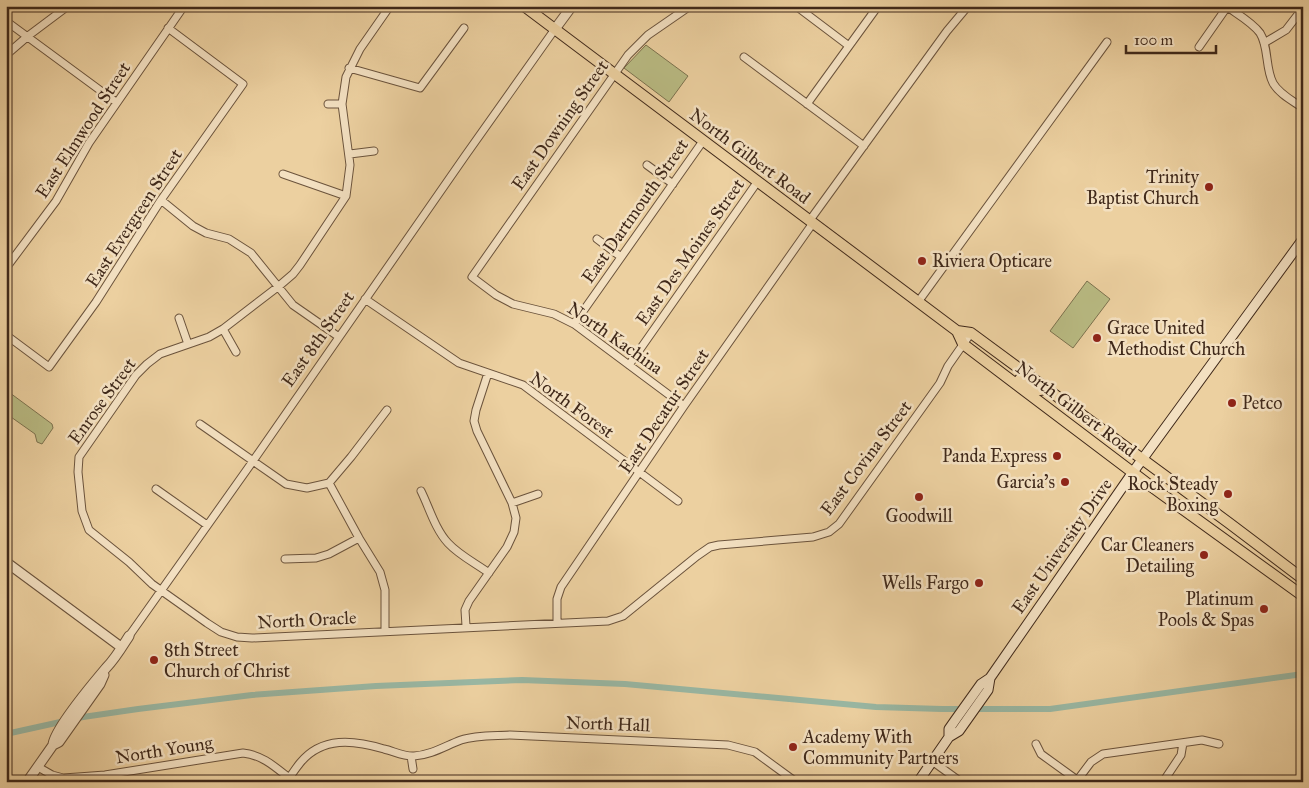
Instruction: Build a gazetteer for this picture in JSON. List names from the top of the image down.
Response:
{
  "streets": {
    "main road": ["North Gilbert Road", "East 8th Street", "East University Drive"],
    "street": [
      "East Downing Street",
      "East Elmwood Street",
      "East Dartmouth Street",
      "East Evergreen Street",
      "East Des Moines Street",
      "North Kachina",
      "Enrose Street",
      "North Forest",
      "East Decatur Street",
      "East Covina Street",
      "North Oracle",
      "North Hall",
      "North Young"
    ]
  },
  "crossings": [
    ["East Downing Street", "North Gilbert Road"],
    ["East Downing Street", "North Kachina"],
    ["East Elmwood Street", "East Evergreen Street"],
    ["North Gilbert Road", "East Dartmouth Street"],
    ["North Gilbert Road", "East Des Moines Street"],
    ["North Gilbert Road", "East 8th Street"],
    ["North Gilbert Road", "East Decatur Street"],
    ["North Gilbert Road", "East Covina Street"],
    ["North Gilbert Road", "East University Drive"],
    ["East Dartmouth Street", "North Kachina"],
    ["East Des Moines Street", "North Kachina"],
    ["North Kachina", "East Decatur Street"],
    ["East 8th Street", "North Forest"],
    ["East 8th Street", "North Oracle"],
    ["East 8th Street", "North Young"],
    ["Enrose Street", "North Oracle"],
    ["North Forest", "East Decatur Street"],
    ["East Decatur Street", "North Oracle"],
    ["East Covina Street", "North Oracle"],
    ["North Hall", "North Young"]
  ],
  "places": [
    "Trinity Baptist Church",
    "Riviera Opticare",
    "Grace United Methodist Church",
    "Petco",
    "Panda Express",
    "Garcia's",
    "Rock Steady Boxing",
    "Goodwill",
    "Car Cleaners Detailing",
    "Wells Fargo",
    "Platinum Pools & Spas",
    "8th Street Church of Christ",
    "Academy With Community Partners"
  ],
  "scale_bar": "100 m"
}
